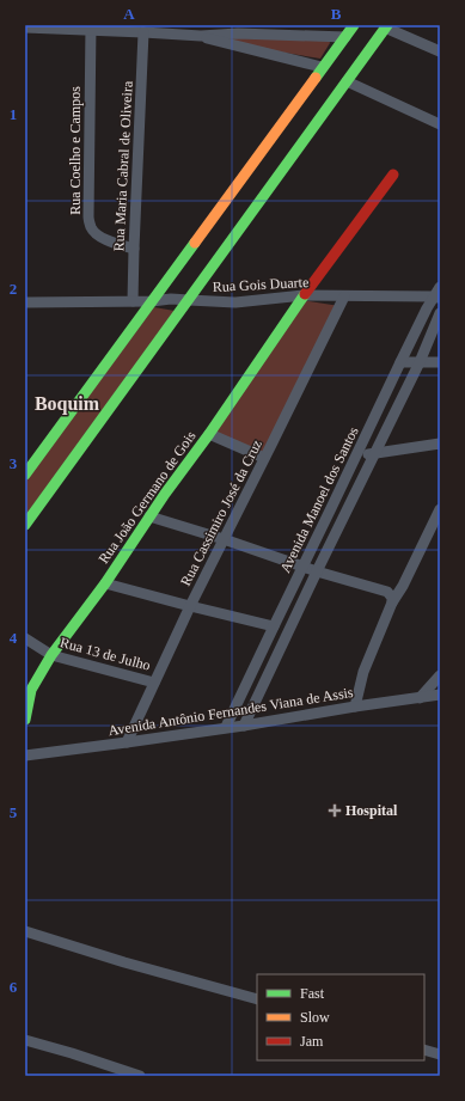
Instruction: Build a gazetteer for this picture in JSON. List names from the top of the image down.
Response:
{
  "streets": {
    "street": [
      "Rua Coelho e Campos",
      "Rua Maria Cabral de Oliveira",
      "Rua Gois Duarte",
      "Rua João Germano de Gois",
      "Avenida Manoel dos Santos",
      "Rua Cassimiro José da Cruz",
      "Rua 13 de Julho",
      "Avenida Antônio Fernandes Viana de Assis"
    ]
  },
  "crossings": [
    ["Rua Coelho e Campos", "Rua Maria Cabral de Oliveira"],
    ["Rua Maria Cabral de Oliveira", "Rua Gois Duarte"],
    ["Rua Gois Duarte", "Rua João Germano de Gois"],
    ["Rua Gois Duarte", "Avenida Manoel dos Santos"],
    ["Rua Gois Duarte", "Rua Cassimiro José da Cruz"],
    ["Rua João Germano de Gois", "Rua 13 de Julho"],
    ["Avenida Manoel dos Santos", "Avenida Antônio Fernandes Viana de Assis"],
    ["Rua Cassimiro José da Cruz", "Rua 13 de Julho"],
    ["Rua Cassimiro José da Cruz", "Avenida Antônio Fernandes Viana de Assis"]
  ],
  "districts": ["Boquim"],
  "places": {
    "health": ["Hospital"]
  },
  "legend": ["Fast", "Slow", "Jam"],
  "grid": {
    "columns": ["A", "B"],
    "rows": [
      "1",
      "2",
      "3",
      "4",
      "5",
      "6"
    ]
  }
}
